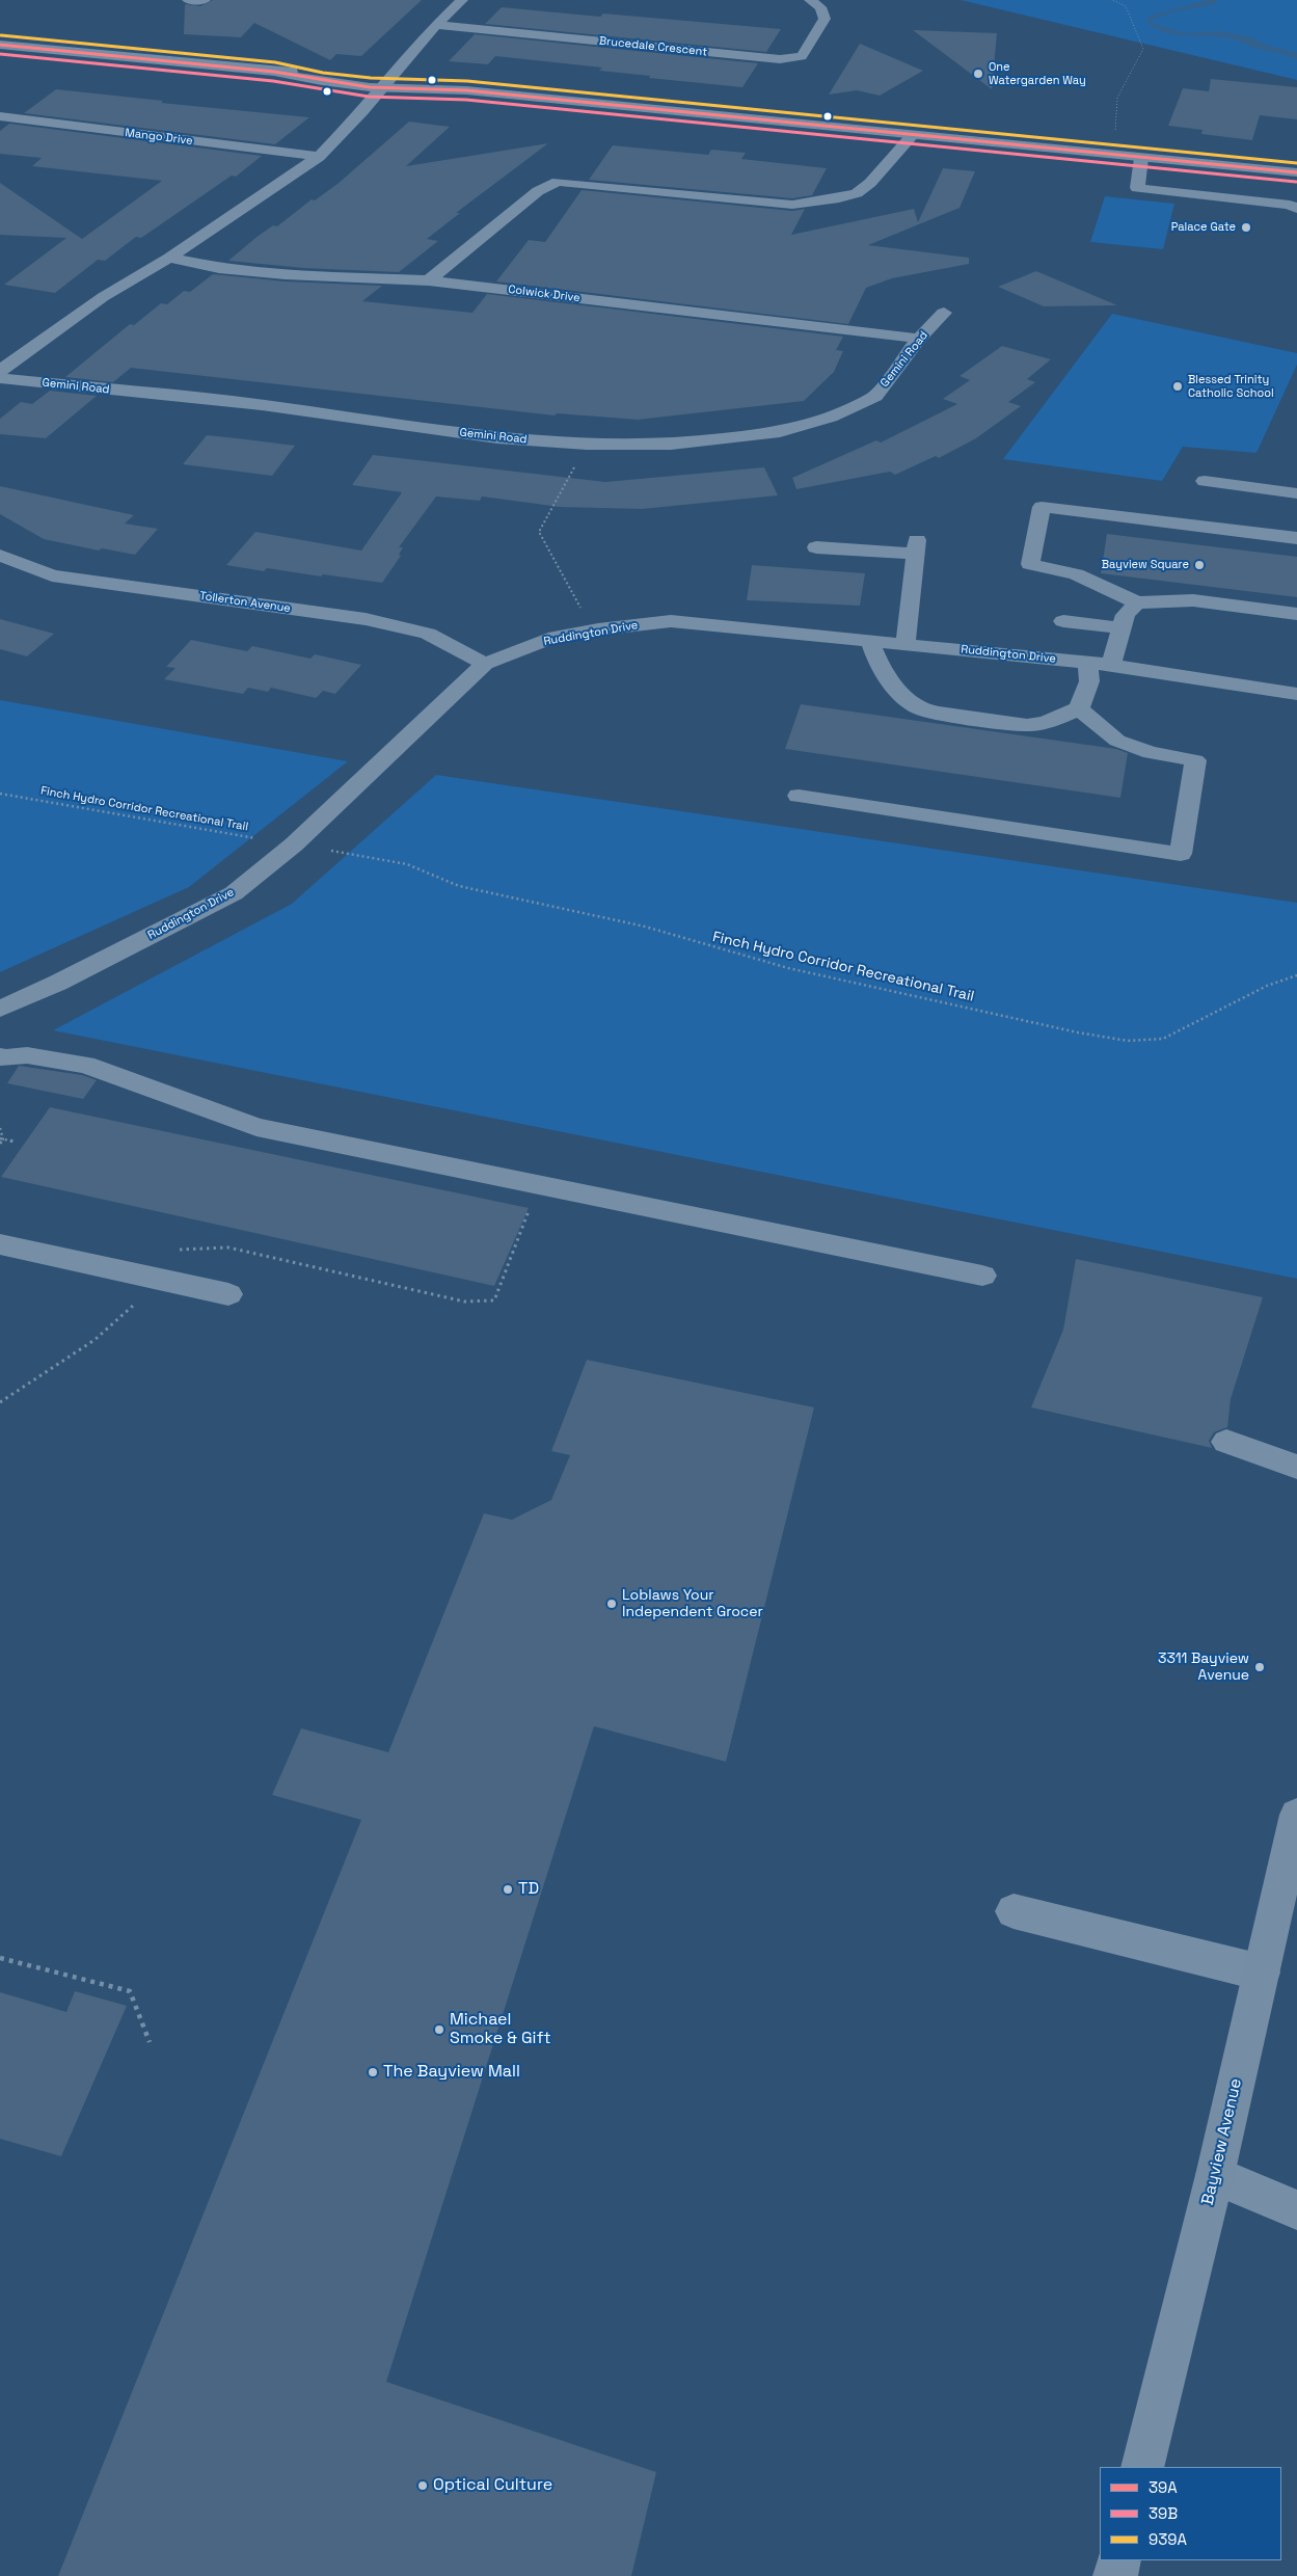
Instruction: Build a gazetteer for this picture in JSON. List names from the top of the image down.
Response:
{
  "streets": {
    "main road": ["Bayview Avenue"],
    "street": [
      "Brucedale Crescent",
      "Mango Drive",
      "Colwick Drive",
      "Gemini Road",
      "Tollerton Avenue",
      "Ruddington Drive"
    ],
    "path": ["Finch Hydro Corridor Recreational Trail"]
  },
  "crossings": [
    ["Colwick Drive", "Gemini Road"],
    ["Tollerton Avenue", "Ruddington Drive"]
  ],
  "places": [
    "One Watergarden Way",
    "Palace Gate",
    "Blessed Trinity Catholic School",
    "Bayview Square",
    "Loblaws Your Independent Grocer",
    "3311 Bayview Avenue",
    "TD",
    "Michael Smoke & Gift",
    "The Bayview Mall",
    "Optical Culture"
  ],
  "lines": ["transit line 939A", "transit line 39A", "transit line 39B"],
  "legend": ["39A", "39B", "939A"]
}
